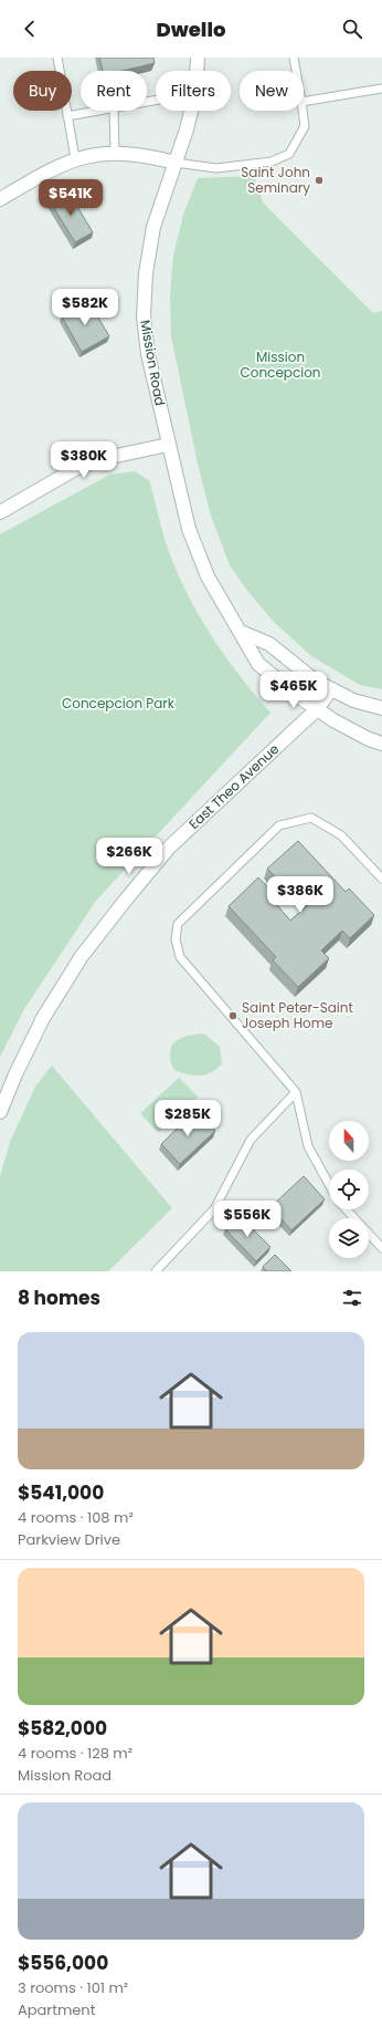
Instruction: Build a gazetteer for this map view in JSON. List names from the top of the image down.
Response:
{
  "streets": {
    "street": ["Mission Road", "East Theo Avenue"]
  },
  "crossings": [
    ["Mission Road", "East Theo Avenue"]
  ],
  "parks": ["Mission Concepcion", "Concepcion Park"],
  "places": ["Saint John Seminary", "Saint Peter-Saint Joseph Home"],
  "north": "top",
  "page": {
    "header": "Dwello",
    "chip": [
      "Buy",
      "Rent",
      "Filters",
      "New"
    ],
    "price": [
      "$541K",
      "$582K",
      "$380K",
      "$465K",
      "$266K",
      "$386K",
      "$285K",
      "$556K"
    ],
    "heading": "8 homes",
    "list": [
      {
        "name": "$541,000",
        "note": "4 rooms · 108 m² · Parkview Drive"
      },
      {
        "name": "$582,000",
        "note": "4 rooms · 128 m² · Mission Road"
      },
      {
        "name": "$556,000",
        "note": "3 rooms · 101 m² · Apartment"
      }
    ]
  }
}
